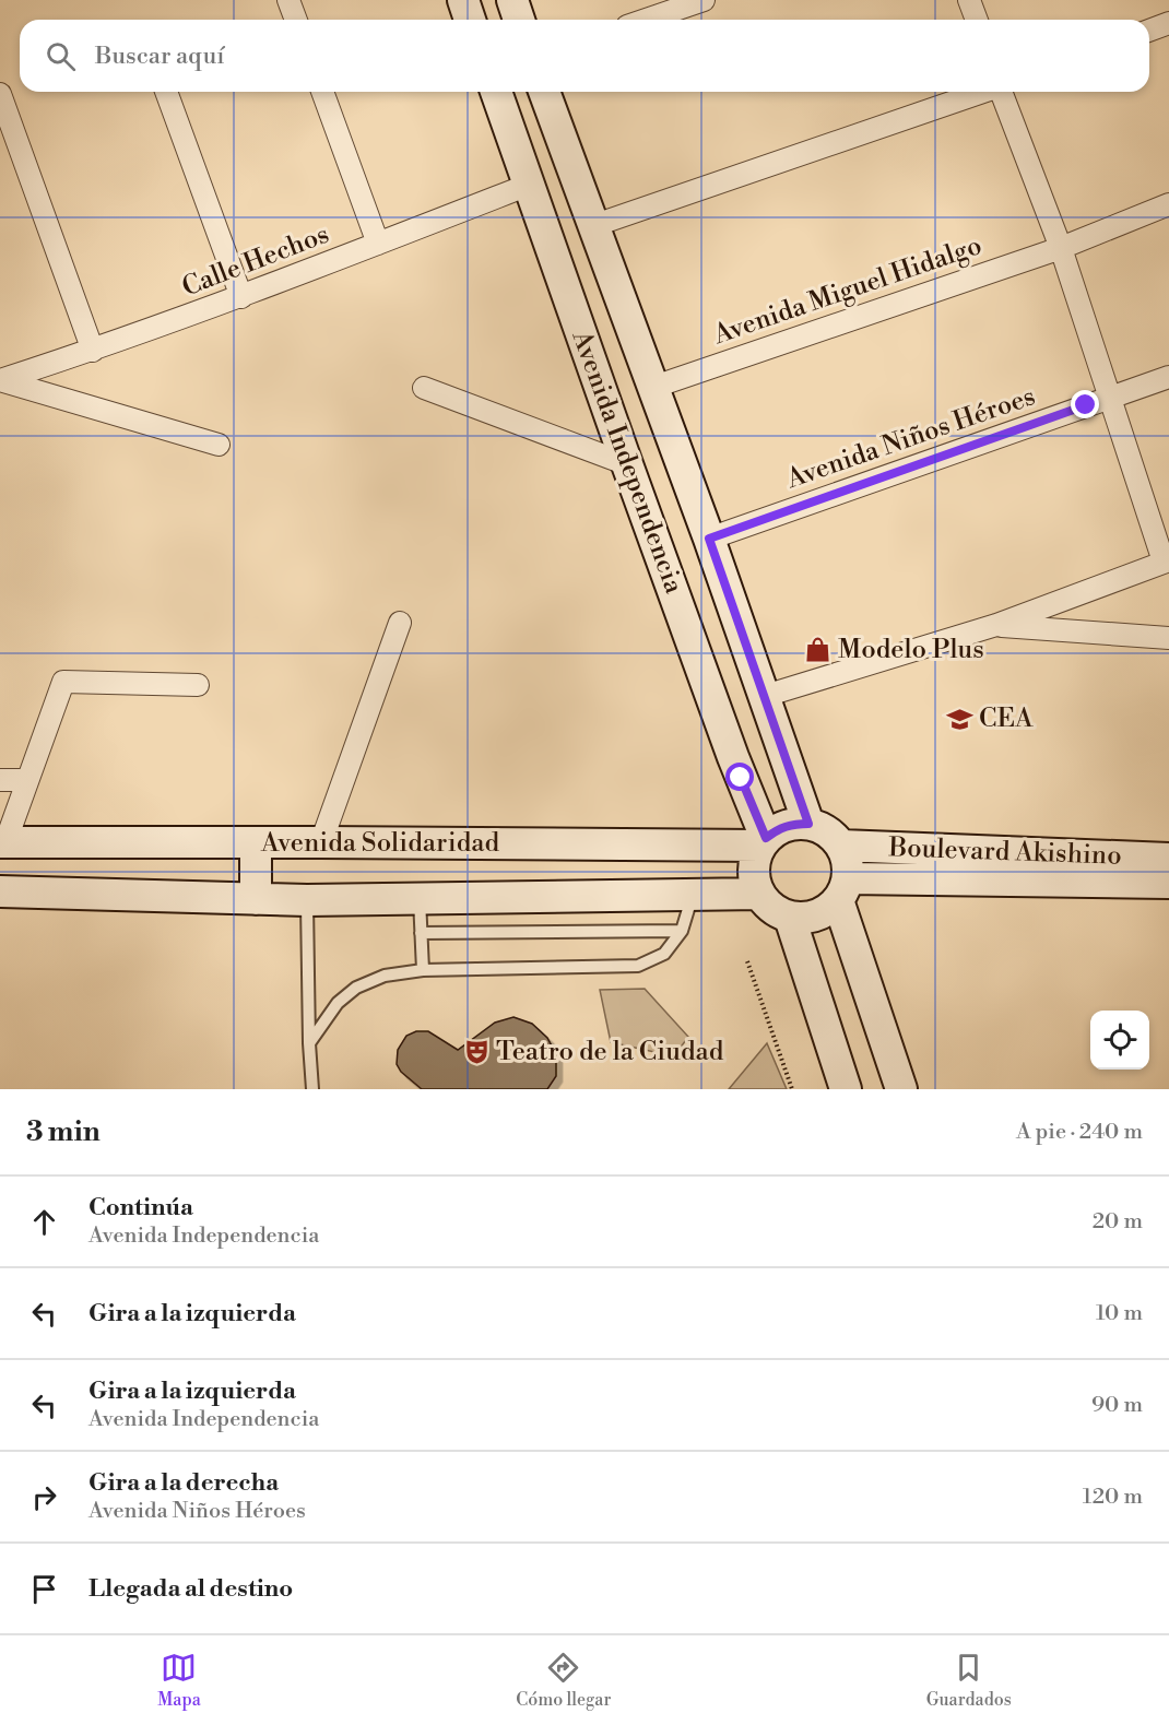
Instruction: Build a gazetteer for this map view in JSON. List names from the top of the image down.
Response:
{
  "streets": {
    "main road": ["Avenida Independencia", "Avenida Solidaridad", "Boulevard Akishino"],
    "street": ["Calle Hechos", "Avenida Miguel Hidalgo", "Avenida Niños Héroes"]
  },
  "crossings": [
    ["Calle Hechos", "Avenida Independencia"],
    ["Avenida Miguel Hidalgo", "Avenida Independencia"],
    ["Avenida Niños Héroes", "Avenida Independencia"],
    ["Avenida Independencia", "Avenida Solidaridad"],
    ["Avenida Independencia", "Boulevard Akishino"],
    ["Avenida Solidaridad", "Boulevard Akishino"]
  ],
  "places": {
    "shop": ["Modelo Plus"],
    "school or university": ["CEA"],
    "theatre": ["Teatro de la Ciudad"]
  },
  "page": {
    "search": "Buscar aquí",
    "heading": ["3 min", "A pie · 240 m"],
    "list": [
      ["Continúa", "Avenida Independencia", "20 m"],
      ["Gira a la izquierda", "10 m"],
      ["Gira a la izquierda", "Avenida Independencia", "90 m"],
      ["Gira a la derecha", "Avenida Niños Héroes", "120 m"],
      "Llegada al destino"
    ],
    "nav": ["Mapa", "Cómo llegar", "Guardados"]
  }
}
